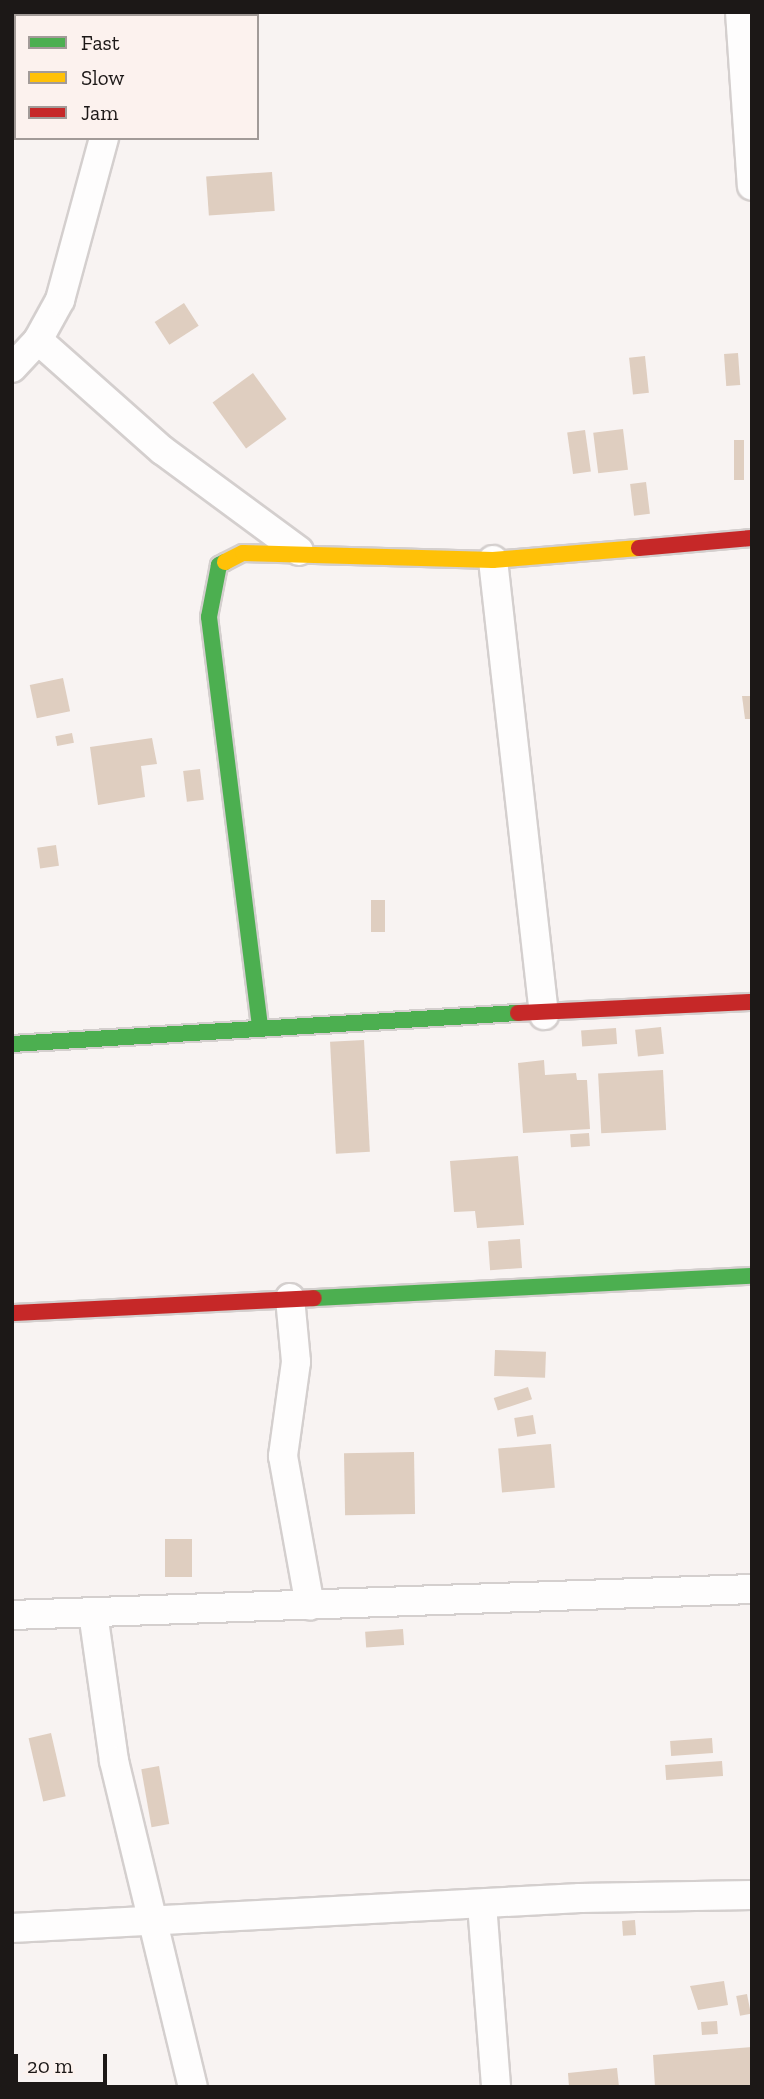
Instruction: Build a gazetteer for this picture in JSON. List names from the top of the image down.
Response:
{
  "legend": ["Fast", "Slow", "Jam"],
  "scale_bar": "20 m"
}
